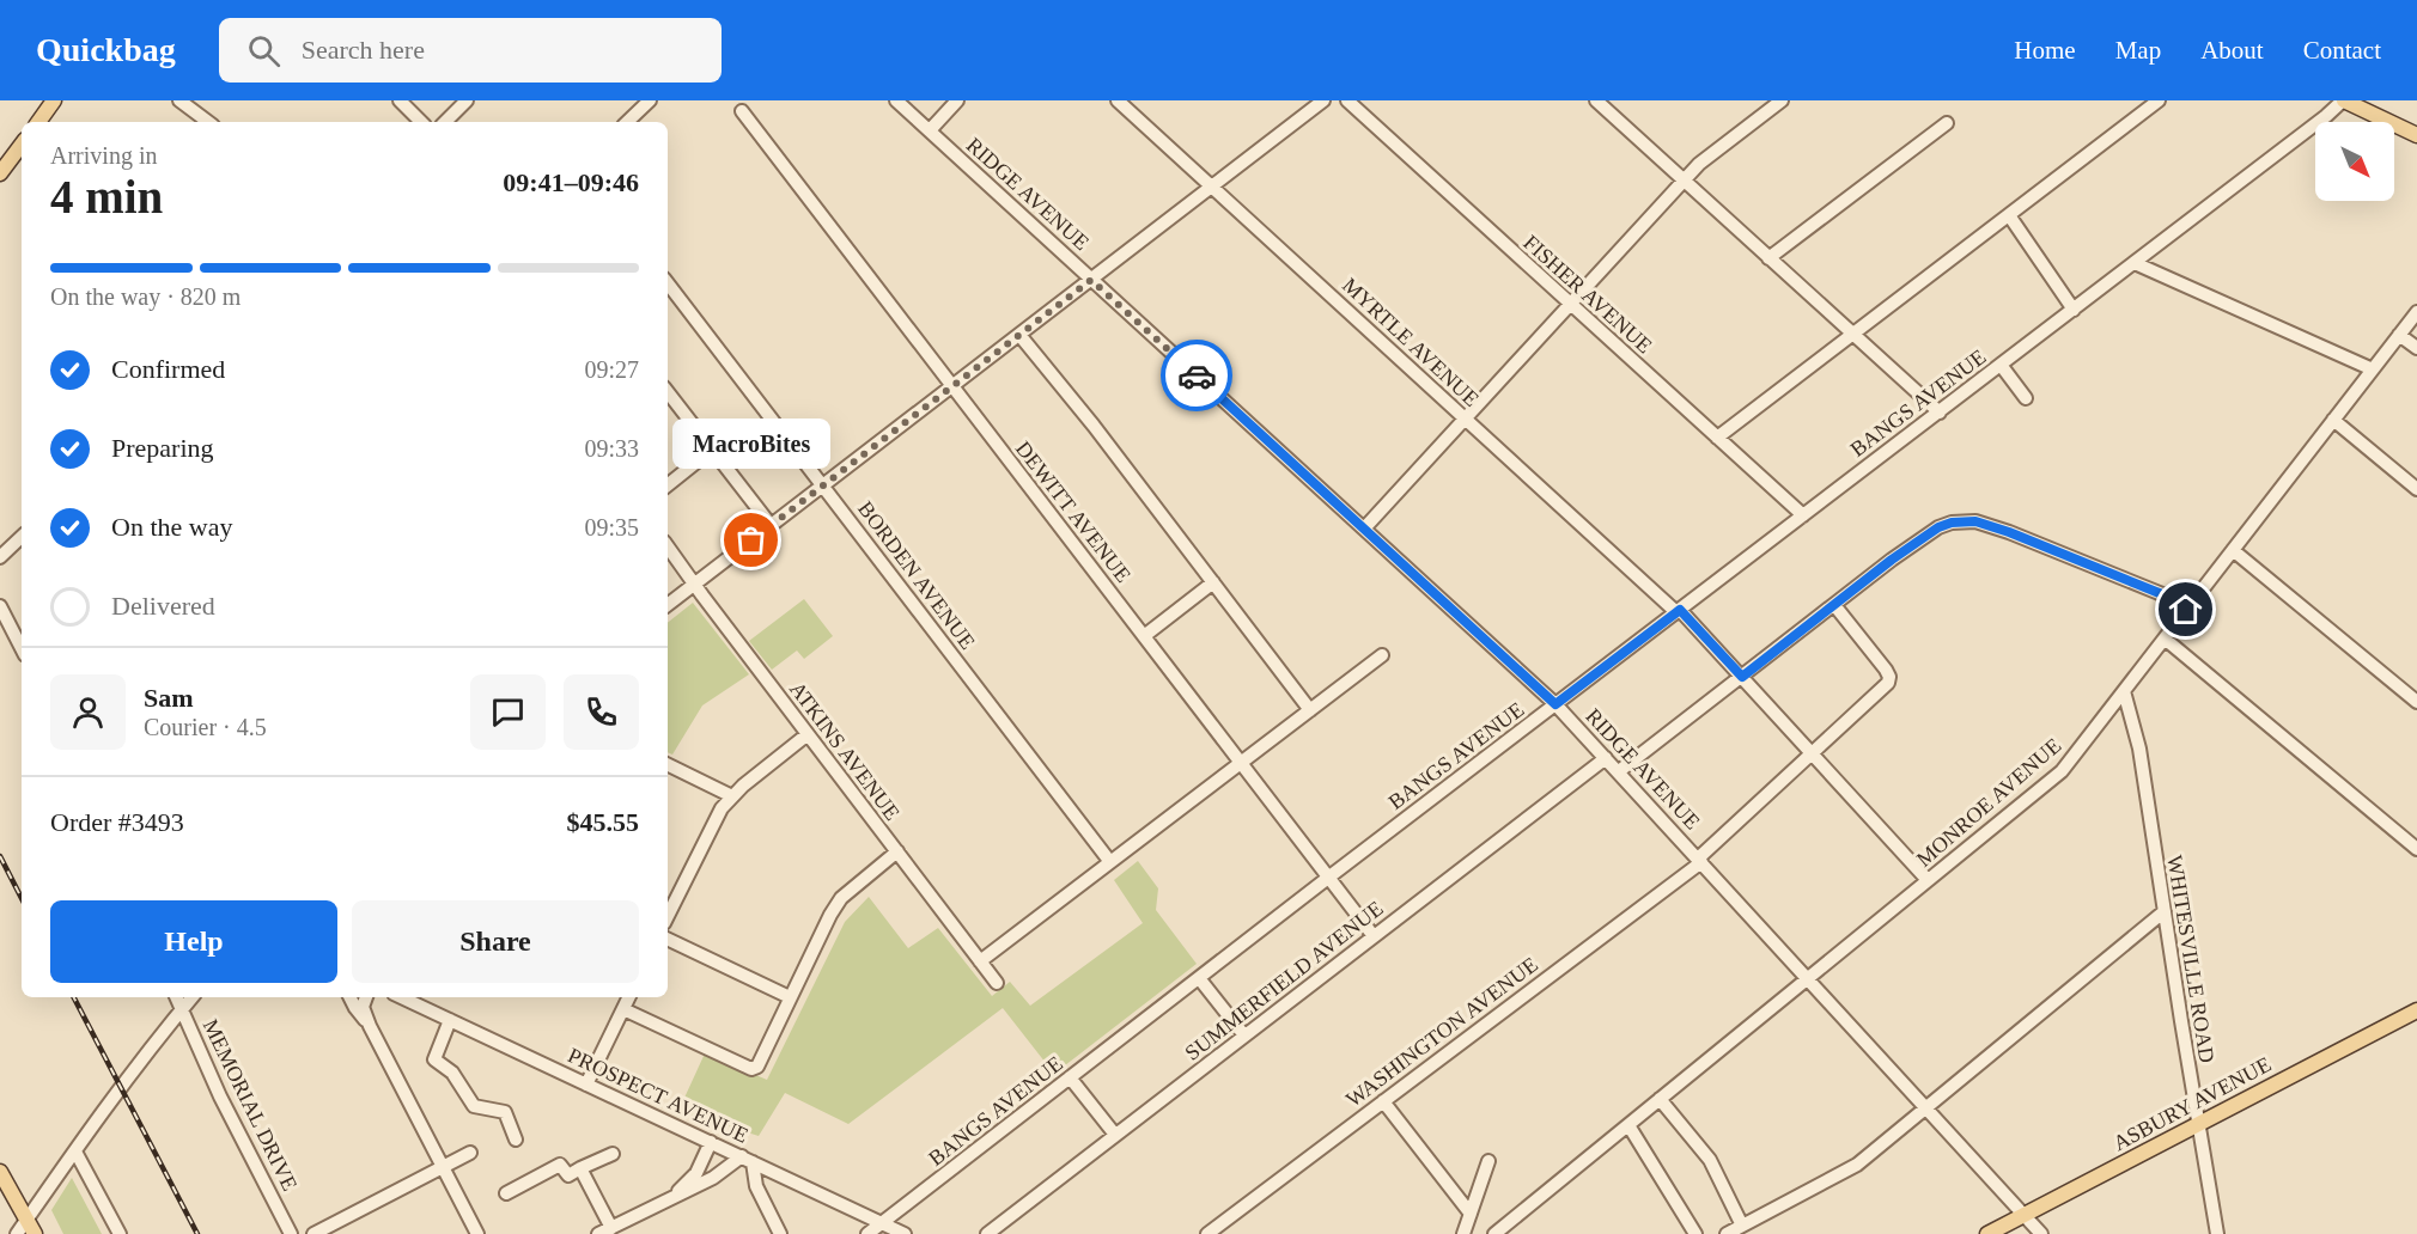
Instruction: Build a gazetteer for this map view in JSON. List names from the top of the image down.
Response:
{
  "streets": {
    "main road": ["ASBURY AVENUE"],
    "street": [
      "RIDGE AVENUE",
      "FISHER AVENUE",
      "MYRTLE AVENUE",
      "BANGS AVENUE",
      "DEWITT AVENUE",
      "BORDEN AVENUE",
      "ATKINS AVENUE",
      "MONROE AVENUE",
      "WHITESVILLE ROAD",
      "SUMMERFIELD AVENUE",
      "WASHINGTON AVENUE",
      "PROSPECT AVENUE",
      "MEMORIAL DRIVE"
    ]
  },
  "crossings": [
    ["RIDGE AVENUE", "BANGS AVENUE"],
    ["RIDGE AVENUE", "MONROE AVENUE"],
    ["RIDGE AVENUE", "SUMMERFIELD AVENUE"],
    ["RIDGE AVENUE", "WASHINGTON AVENUE"],
    ["RIDGE AVENUE", "ASBURY AVENUE"],
    ["FISHER AVENUE", "BANGS AVENUE"],
    ["MYRTLE AVENUE", "BANGS AVENUE"],
    ["MYRTLE AVENUE", "MONROE AVENUE"],
    ["MYRTLE AVENUE", "WASHINGTON AVENUE"],
    ["BANGS AVENUE", "DEWITT AVENUE"],
    ["BANGS AVENUE", "PROSPECT AVENUE"],
    ["DEWITT AVENUE", "SUMMERFIELD AVENUE"],
    ["MONROE AVENUE", "WHITESVILLE ROAD"],
    ["WHITESVILLE ROAD", "ASBURY AVENUE"]
  ],
  "places": ["MacroBites"],
  "north": "bottom right",
  "page": {
    "header": "Quickbag",
    "search": "Search here",
    "nav": [
      "Home",
      "Map",
      "About",
      "Contact"
    ],
    "heading": ["4 min", "Arriving in", "09:41–09:46"],
    "panel": [
      "Sam",
      "Courier · 4.5",
      "Order #3493",
      "$45.55"
    ],
    "bar": "On the way · 820 m",
    "list": [
      ["Confirmed", "09:27"],
      ["Preparing", "09:33"],
      ["On the way", "09:35"],
      "Delivered"
    ],
    "bubble": "MacroBites",
    "buttons": ["Help", "Share"]
  }
}
